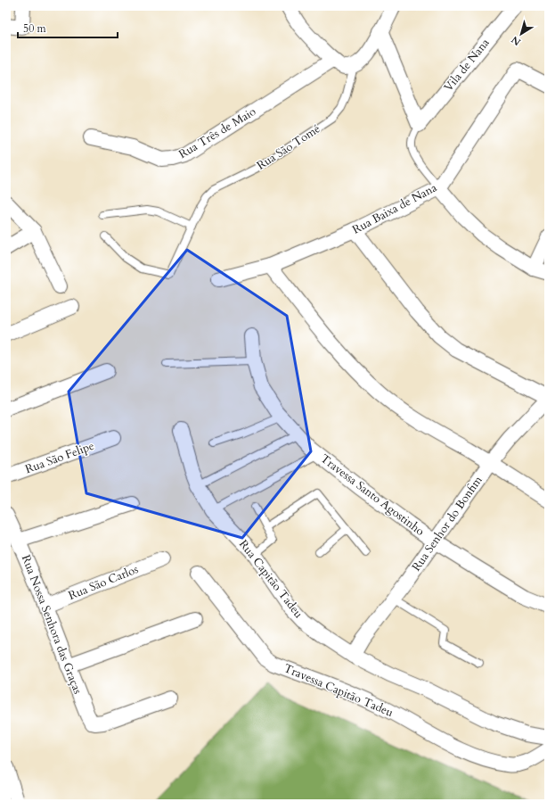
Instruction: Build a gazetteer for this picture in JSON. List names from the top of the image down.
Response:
{
  "streets": {
    "street": [
      "Vila de Nana",
      "Rua Três de Maio",
      "Rua Baixa de Nana",
      "Rua São Felipe",
      "Travessa Santo Agostinho",
      "Rua Senhor do Bonfim",
      "Rua Capitão Tadeu",
      "Rua São Carlos",
      "Rua Nossa Senhora das Graças",
      "Travessa Capitão Tadeu"
    ],
    "lane": ["Rua São Tomé"]
  },
  "crossings": [
    ["Travessa Santo Agostinho", "Rua Senhor do Bonfim"],
    ["Rua Senhor do Bonfim", "Rua Capitão Tadeu"],
    ["Rua São Carlos", "Rua Nossa Senhora das Graças"]
  ],
  "scale_bar": "50 m",
  "north": "bottom left"
}
